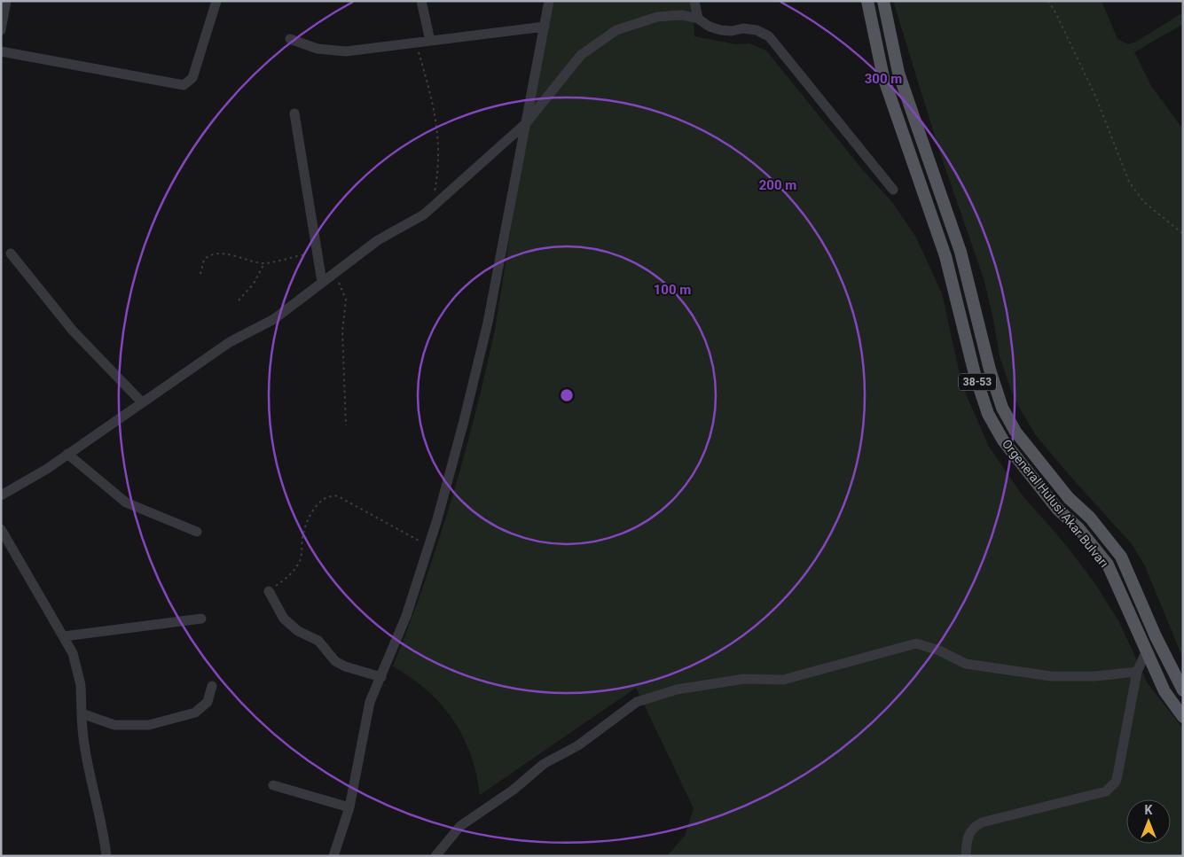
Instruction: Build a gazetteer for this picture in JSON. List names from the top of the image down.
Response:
{
  "streets": {
    "main road": ["38-53", "Orgeneral Hulusi Akar Bulvarı"]
  },
  "north": "top",
  "rings": ["300 m", "200 m", "100 m"]
}
